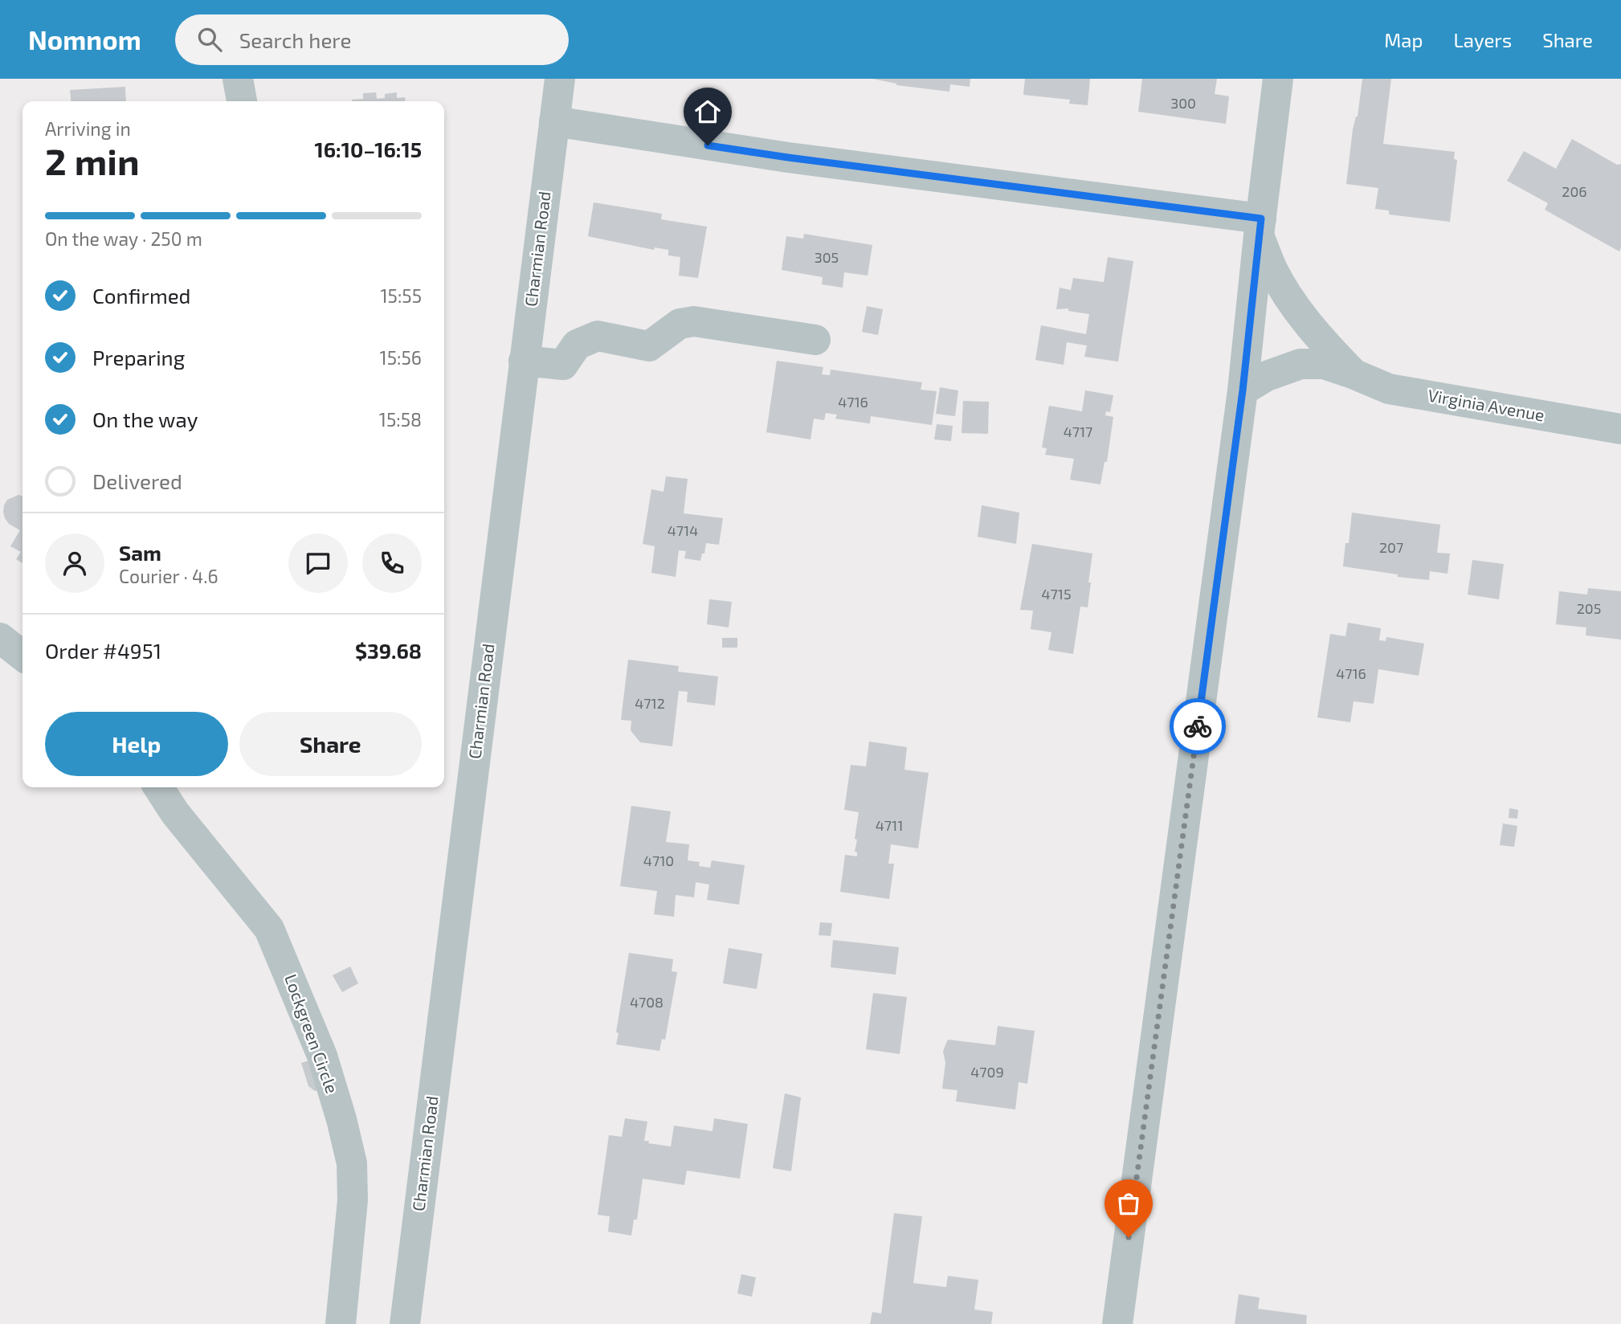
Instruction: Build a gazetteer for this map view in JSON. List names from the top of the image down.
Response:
{
  "streets": {
    "street": ["Charmian Road", "Virginia Avenue", "Lockgreen Circle"]
  },
  "house_numbers": [
    "300",
    "206",
    "305",
    "4716",
    "4717",
    "4714",
    "207",
    "4715",
    "205",
    "4716",
    "4712",
    "4711",
    "4710",
    "4708",
    "4709"
  ],
  "page": {
    "header": "Nomnom",
    "search": "Search here",
    "nav": ["Map", "Layers", "Share"],
    "heading": ["2 min", "Arriving in", "16:10–16:15"],
    "panel": [
      "Sam",
      "Courier · 4.6",
      "Order #4951",
      "$39.68"
    ],
    "bar": "On the way · 250 m",
    "list": [
      ["Confirmed", "15:55"],
      ["Preparing", "15:56"],
      ["On the way", "15:58"],
      "Delivered"
    ],
    "buttons": ["Help", "Share"]
  }
}
